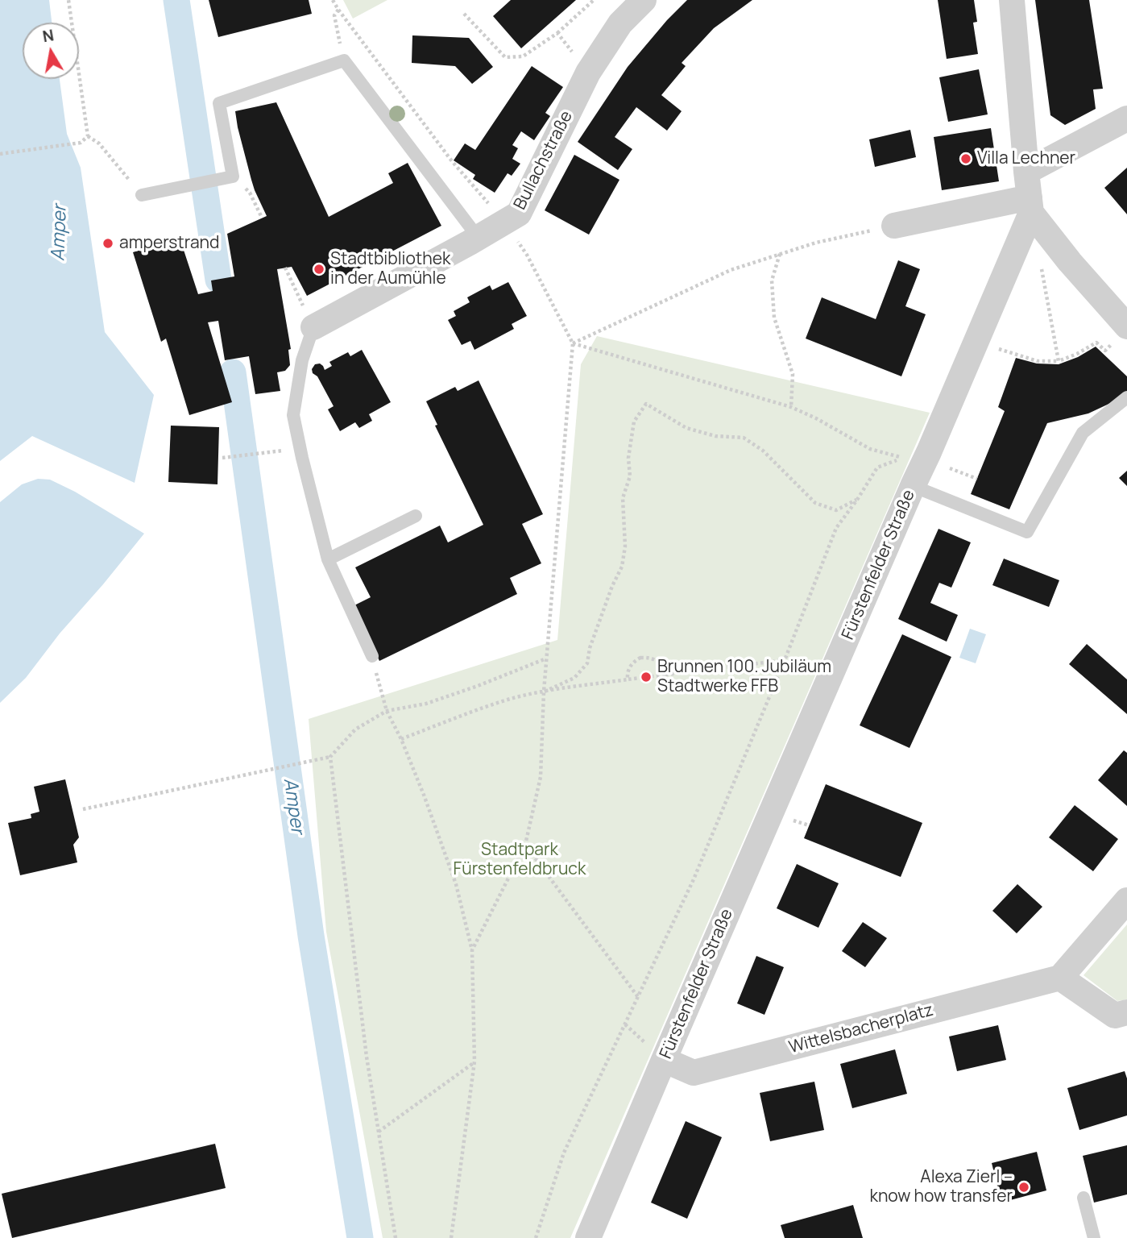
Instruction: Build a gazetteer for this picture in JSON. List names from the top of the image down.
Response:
{
  "streets": {
    "street": ["Bullachstraße", "Fürstenfelder Straße", "Wittelsbacherplatz"]
  },
  "crossings": [
    ["Fürstenfelder Straße", "Wittelsbacherplatz"]
  ],
  "water": ["Amper"],
  "parks": ["Stadtpark Fürstenfeldbruck"],
  "places": [
    "Villa Lechner",
    "amperstrand",
    "Stadtbibliothek in der Aumühle",
    "Brunnen 100. Jubiläum Stadtwerke FFB",
    "Alexa Zierl – know how transfer"
  ],
  "north": "top"
}
